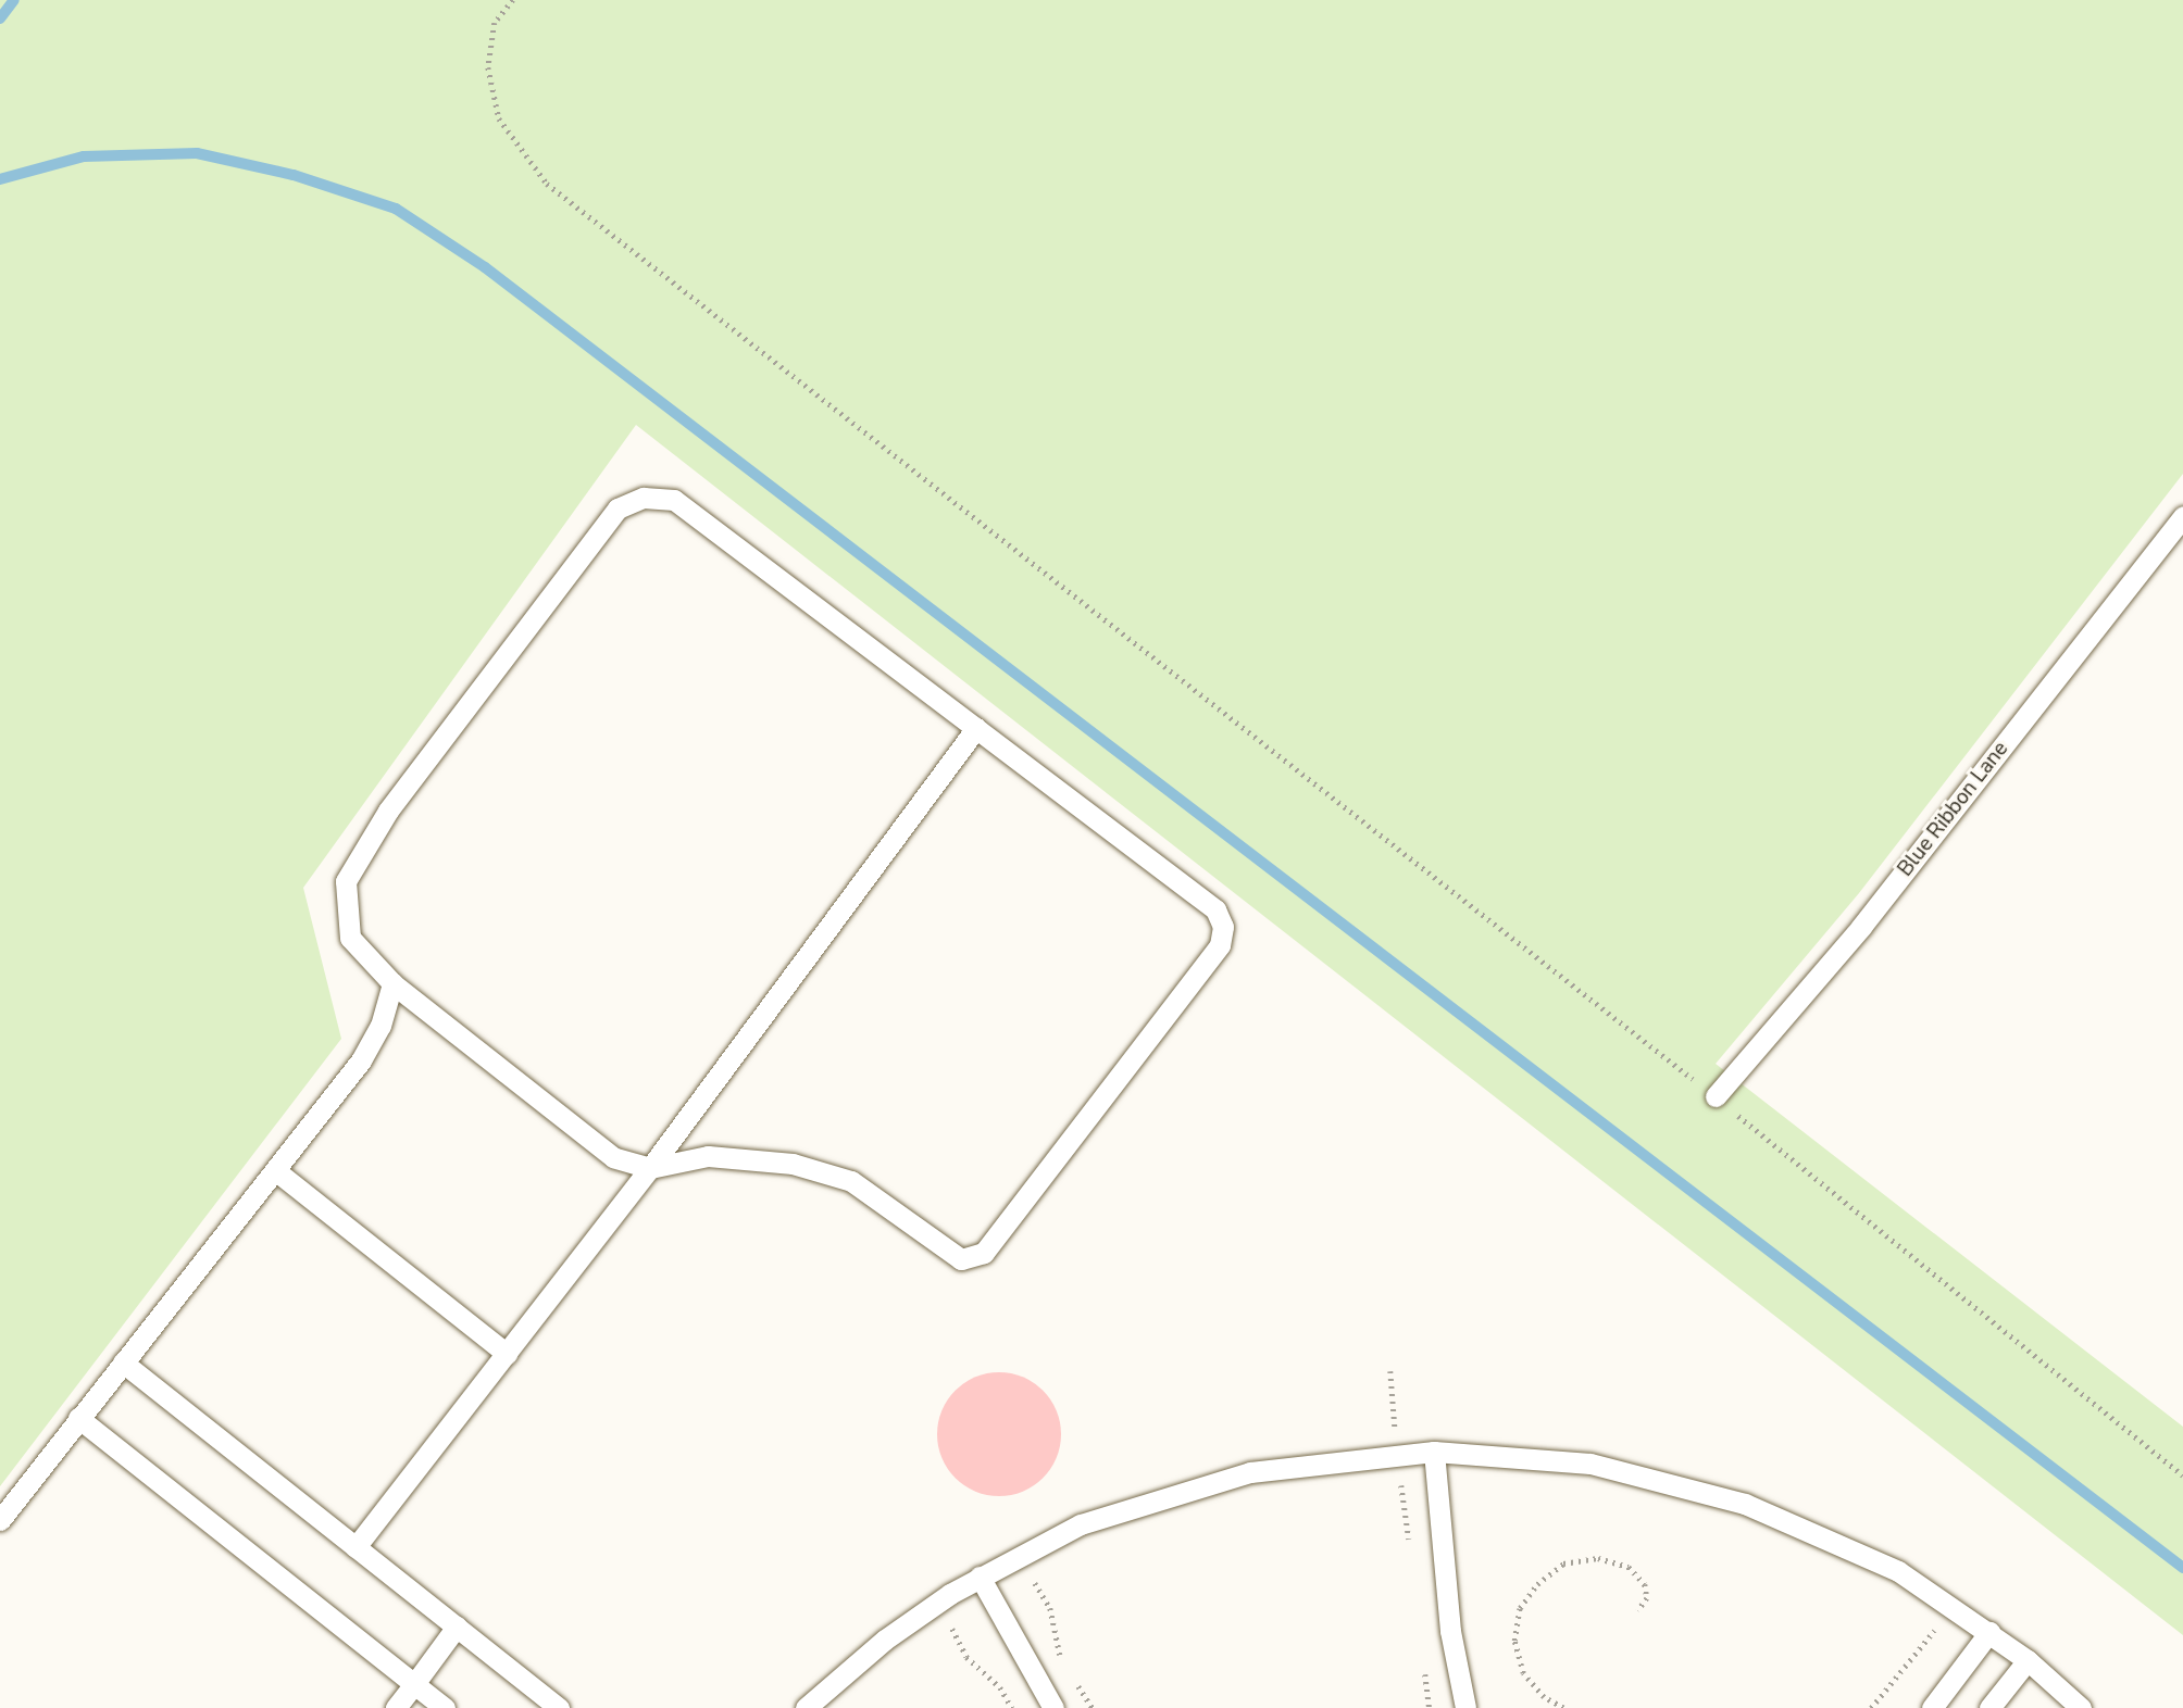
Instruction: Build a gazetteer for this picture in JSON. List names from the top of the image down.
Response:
{
  "streets": {
    "lane": ["Blue Ribbon Lane"]
  }
}
